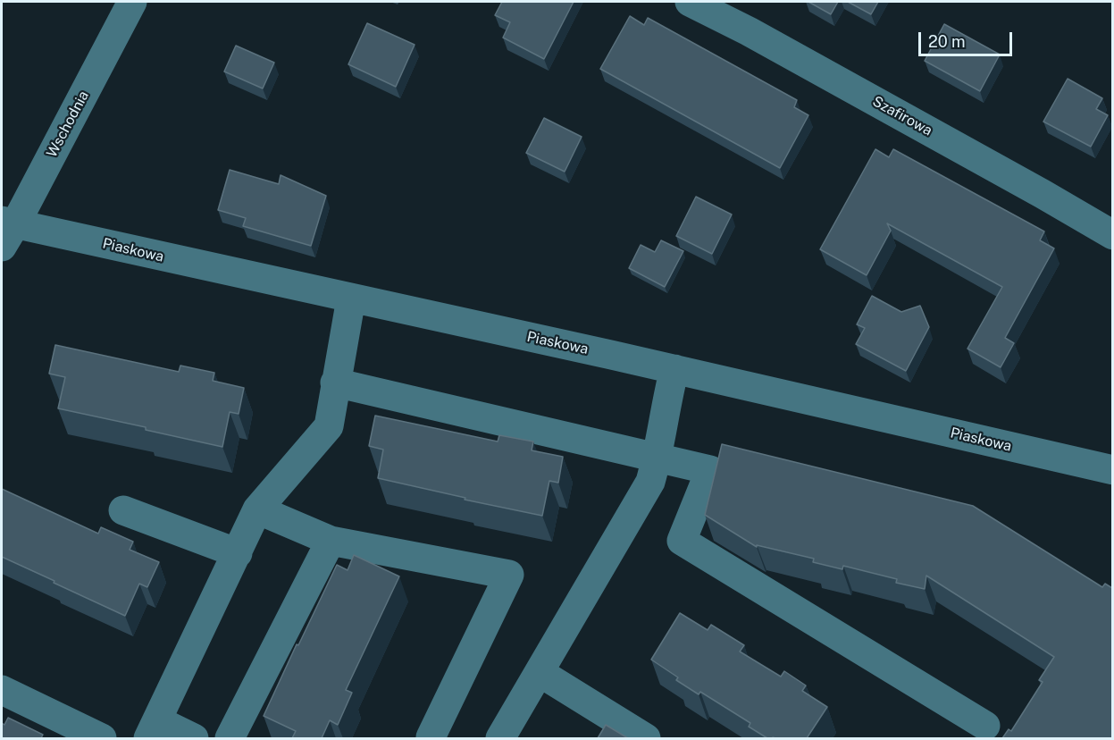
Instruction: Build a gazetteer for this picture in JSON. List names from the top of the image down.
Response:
{
  "streets": {
    "street": ["Szafirowa", "Wschodnia", "Piaskowa"]
  },
  "crossings": [
    ["Wschodnia", "Piaskowa"]
  ],
  "scale_bar": "20 m"
}
